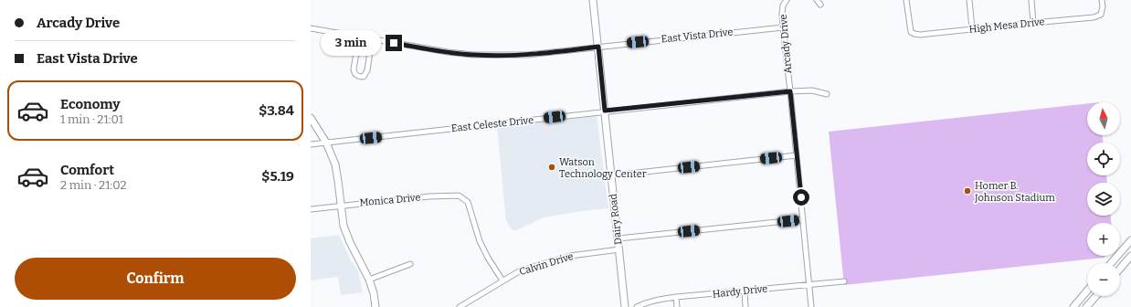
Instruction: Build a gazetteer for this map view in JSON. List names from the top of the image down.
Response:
{
  "streets": {
    "street": [
      "High Mesa Drive",
      "East Vista Drive",
      "Arcady Drive",
      "East Celeste Drive",
      "Monica Drive",
      "Dairy Road",
      "Calvin Drive",
      "Hardy Drive"
    ]
  },
  "crossings": [
    ["East Vista Drive", "Arcady Drive"],
    ["East Vista Drive", "Dairy Road"],
    ["Arcady Drive", "East Celeste Drive"],
    ["Arcady Drive", "Hardy Drive"],
    ["East Celeste Drive", "Dairy Road"],
    ["Monica Drive", "Calvin Drive"],
    ["Dairy Road", "Calvin Drive"]
  ],
  "places": ["Watson Technology Center", "Homer B. Johnson Stadium"],
  "north": "top",
  "page": {
    "banner": ["Arcady Drive", "East Vista Drive"],
    "bubble": "3 min",
    "list": [
      {
        "name": "Economy",
        "note": "1 min · 21:01",
        "value": "$3.84"
      },
      {
        "name": "Comfort",
        "note": "2 min · 21:02",
        "value": "$5.19"
      }
    ],
    "map_buttons": ["+", "−"],
    "buttons": "Confirm"
  }
}
